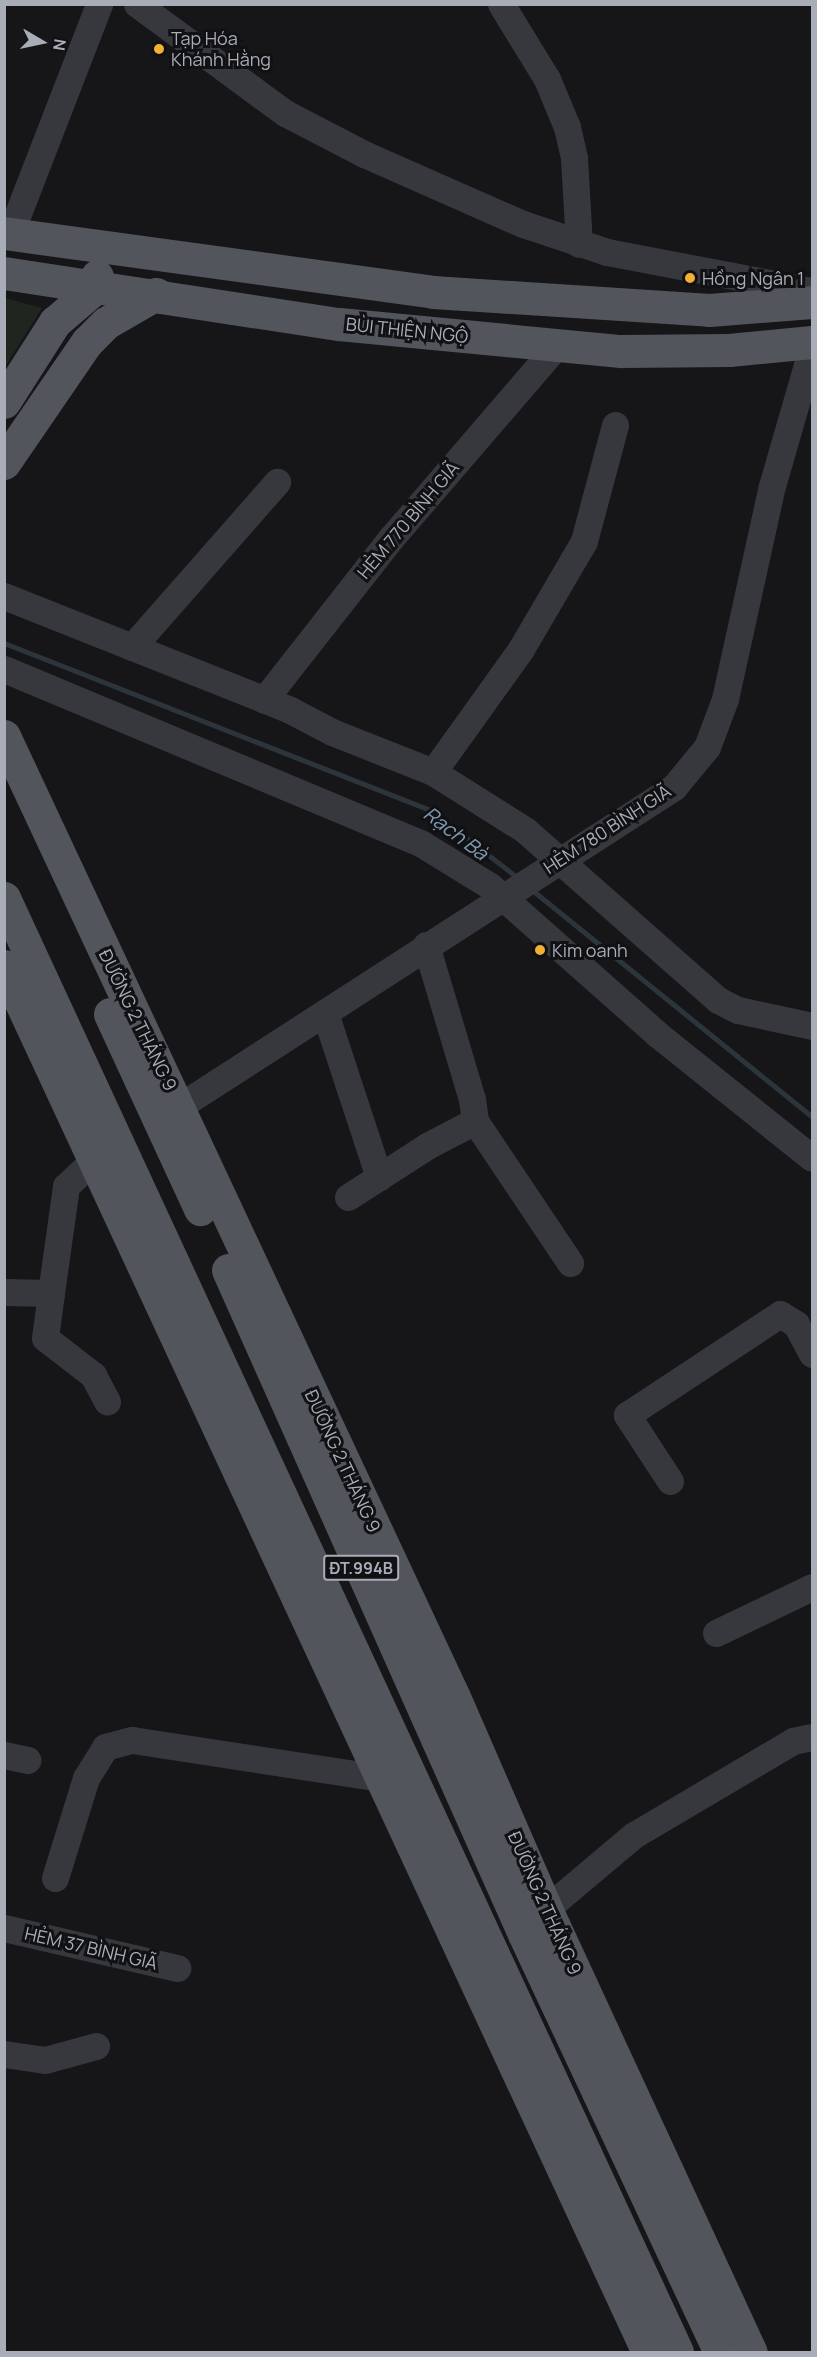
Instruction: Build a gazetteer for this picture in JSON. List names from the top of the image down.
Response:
{
  "streets": {
    "main road": ["BÙI THIỆN NGỘ", "ĐƯỜNG 2 THÁNG 9", "ĐT.994B"],
    "street": ["HẺM 770 BÌNH GIÃ", "HẺM 780 BÌNH GIÃ", "HẺM 37 BÌNH GIÃ"]
  },
  "crossings": [
    ["BÙI THIỆN NGỘ", "HẺM 770 BÌNH GIÃ"],
    ["HẺM 780 BÌNH GIÃ", "ĐƯỜNG 2 THÁNG 9"]
  ],
  "water": ["Rạch Bà"],
  "places": ["Tạp Hóa Khánh Hằng", "Hồng Ngân 1", "Kim oanh"],
  "north": "right"
}
